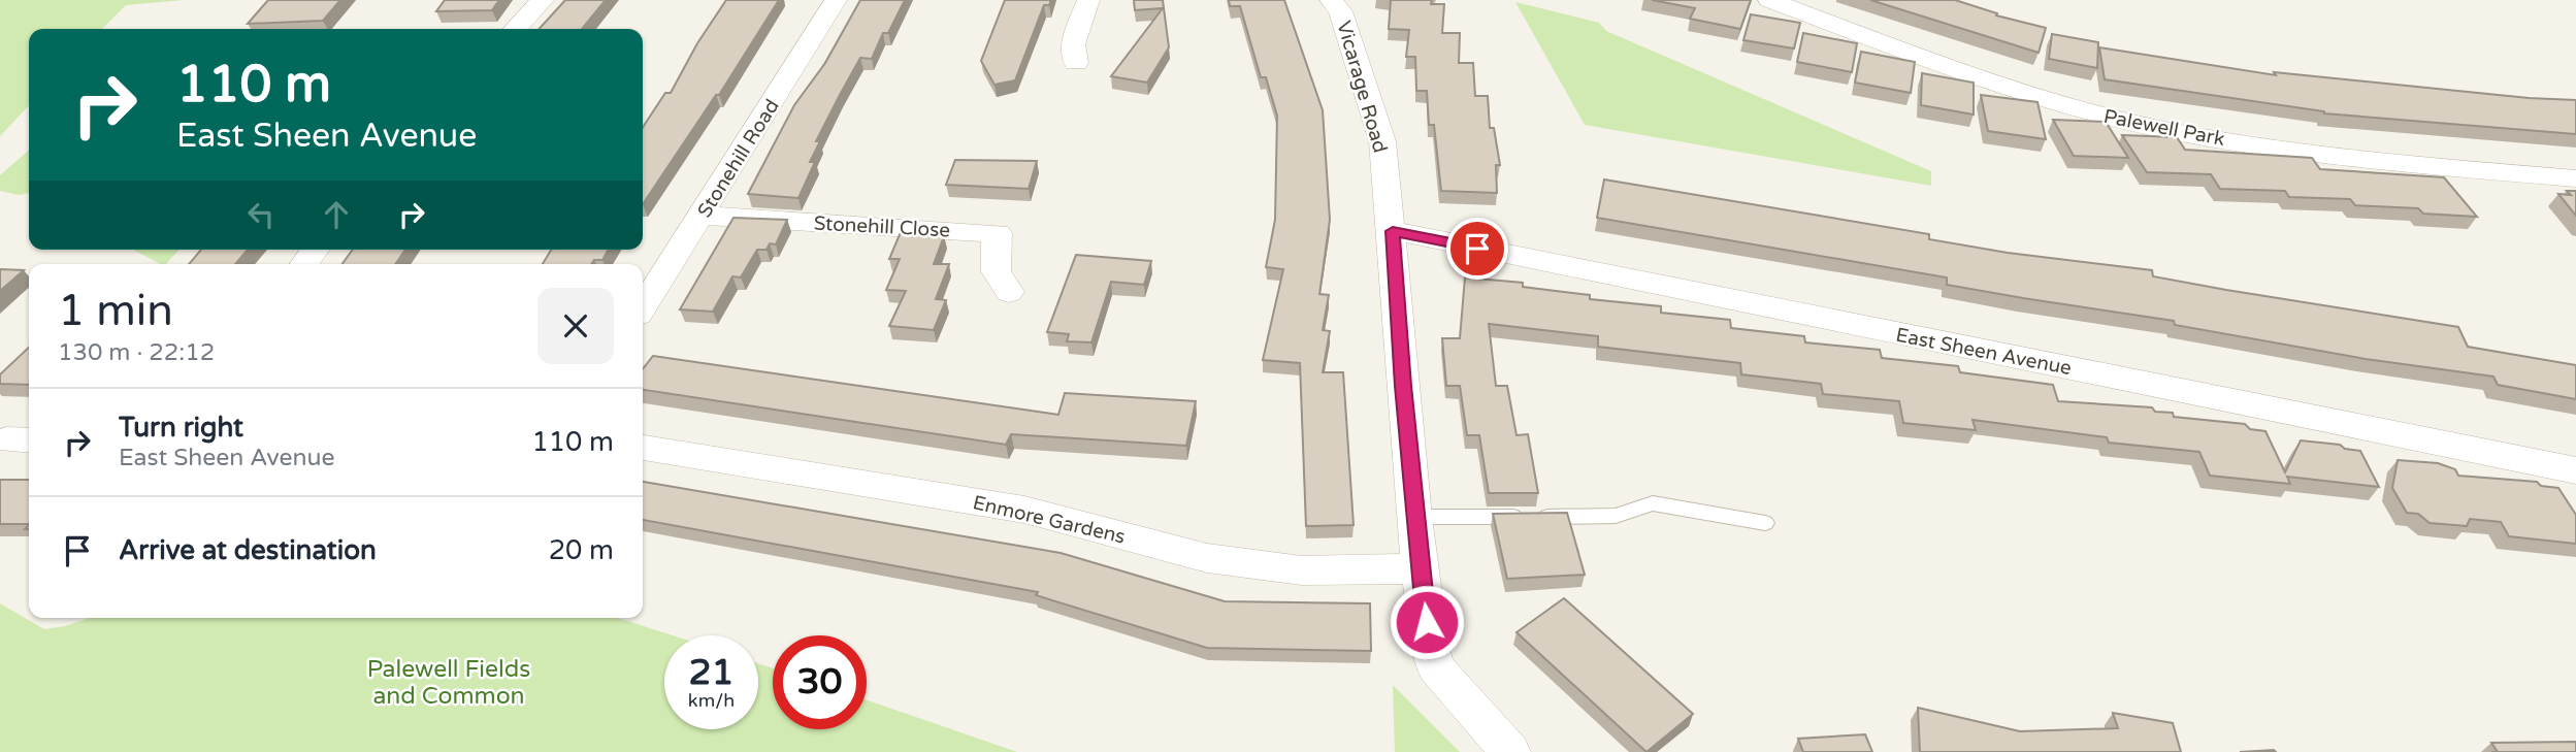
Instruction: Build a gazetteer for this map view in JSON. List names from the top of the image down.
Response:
{
  "streets": {
    "street": [
      "Vicarage Road",
      "Palewell Park",
      "Stonehill Road",
      "Stonehill Close",
      "East Sheen Avenue",
      "Enmore Gardens"
    ]
  },
  "crossings": [
    ["Vicarage Road", "East Sheen Avenue"],
    ["Vicarage Road", "Enmore Gardens"],
    ["Stonehill Road", "Stonehill Close"]
  ],
  "parks": ["Palewell Fields and Common"],
  "page": {
    "turn": ["110 m", "East Sheen Avenue"],
    "heading": ["1 min", "130 m · 22:12"],
    "list": [
      {
        "name": "Turn right",
        "note": "East Sheen Avenue",
        "value": "110 m"
      },
      {
        "name": "Arrive at destination",
        "value": "20 m"
      }
    ],
    "speed": "21 km/h",
    "limit": "30"
  }
}
